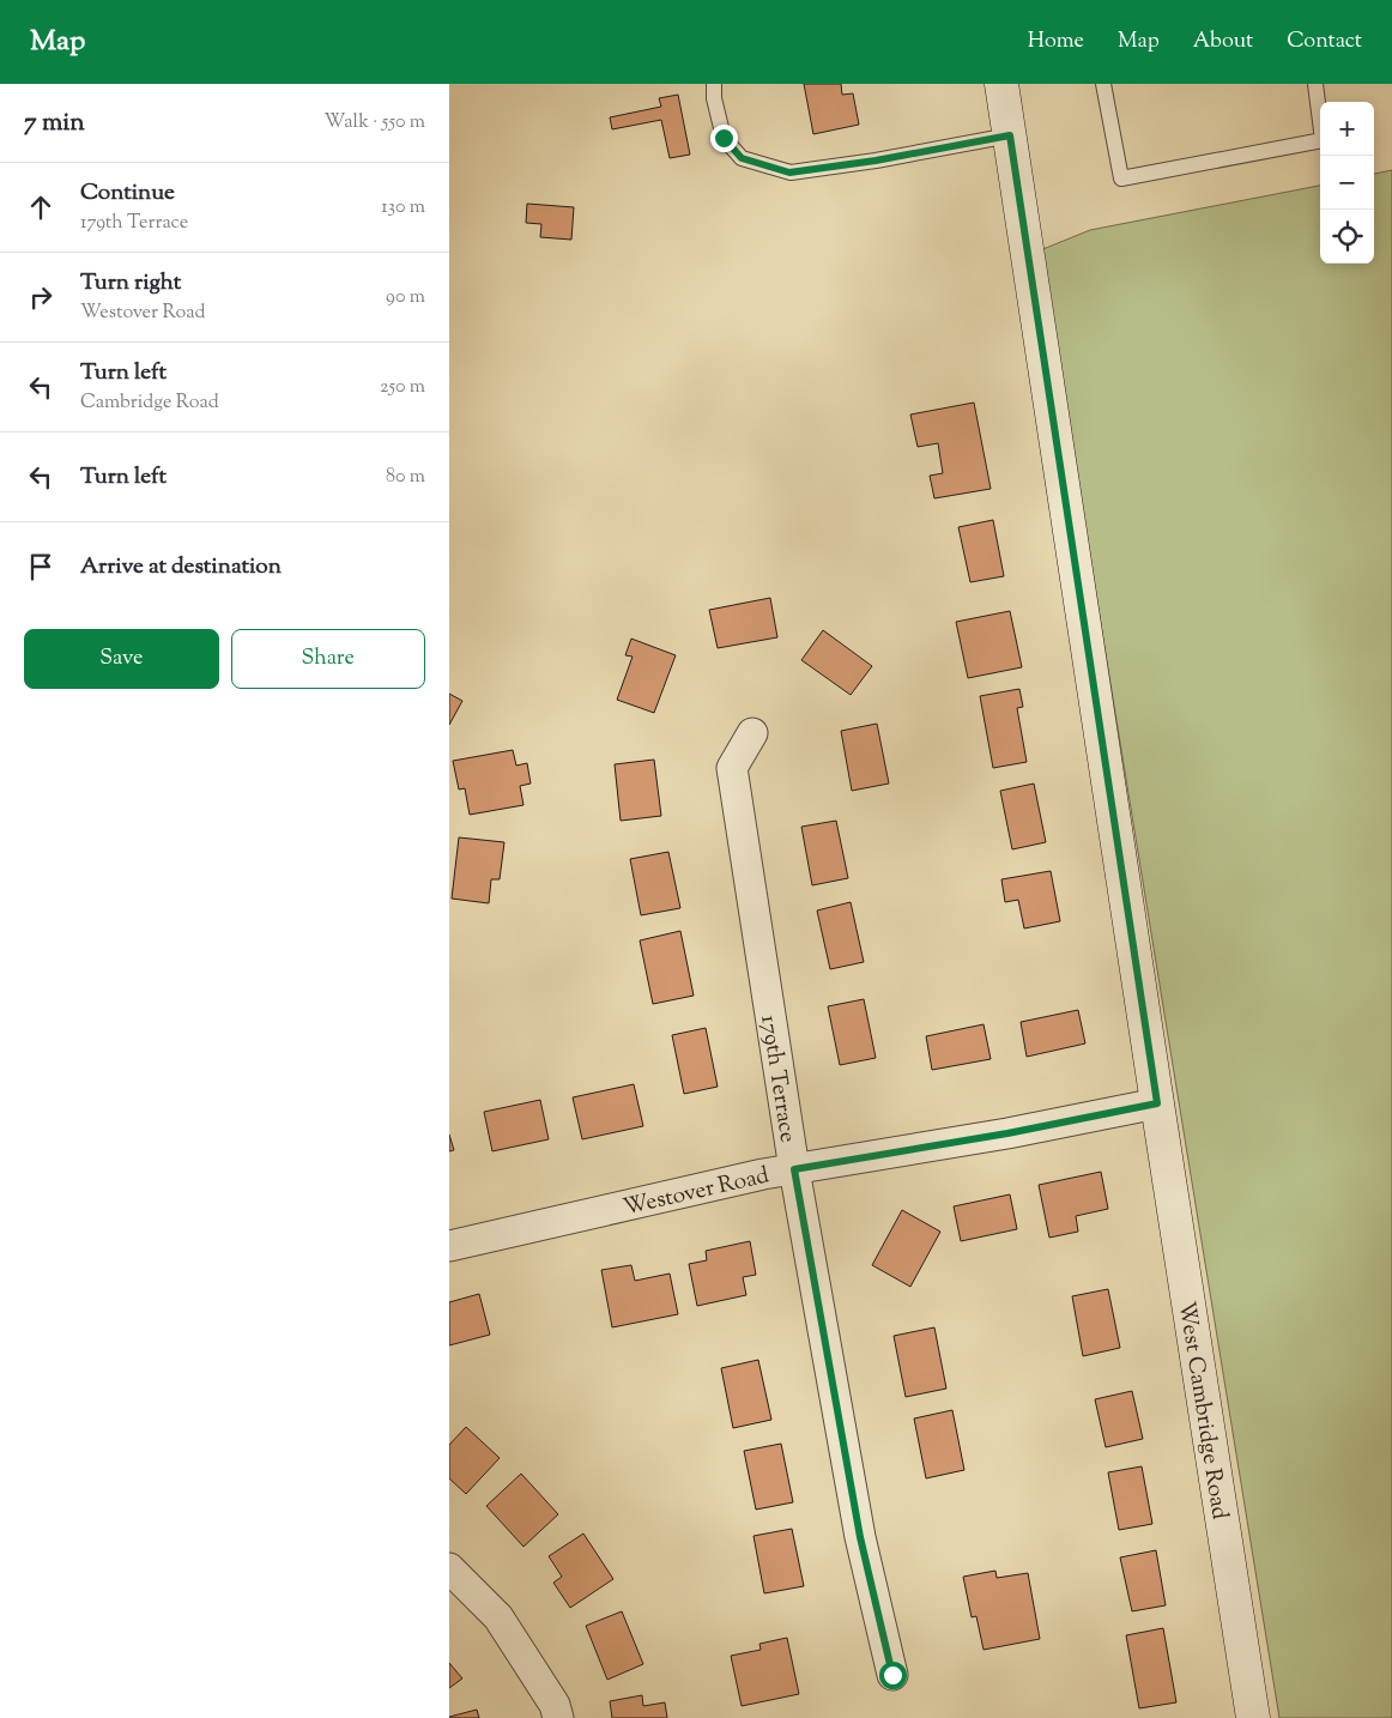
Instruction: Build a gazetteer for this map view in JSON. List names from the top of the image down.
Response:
{
  "streets": {
    "street": ["179th Terrace", "Westover Road", "West Cambridge Road"]
  },
  "crossings": [
    ["179th Terrace", "Westover Road"],
    ["Westover Road", "West Cambridge Road"]
  ],
  "page": {
    "header": "Map",
    "nav": [
      "Home",
      "Map",
      "About",
      "Contact"
    ],
    "heading": ["7 min", "Walk · 550 m"],
    "map_buttons": ["+", "−"],
    "list": [
      ["Continue", "179th Terrace", "130 m"],
      ["Turn right", "Westover Road", "90 m"],
      ["Turn left", "Cambridge Road", "250 m"],
      ["Turn left", "80 m"],
      "Arrive at destination"
    ],
    "buttons": ["Save", "Share"]
  }
}
